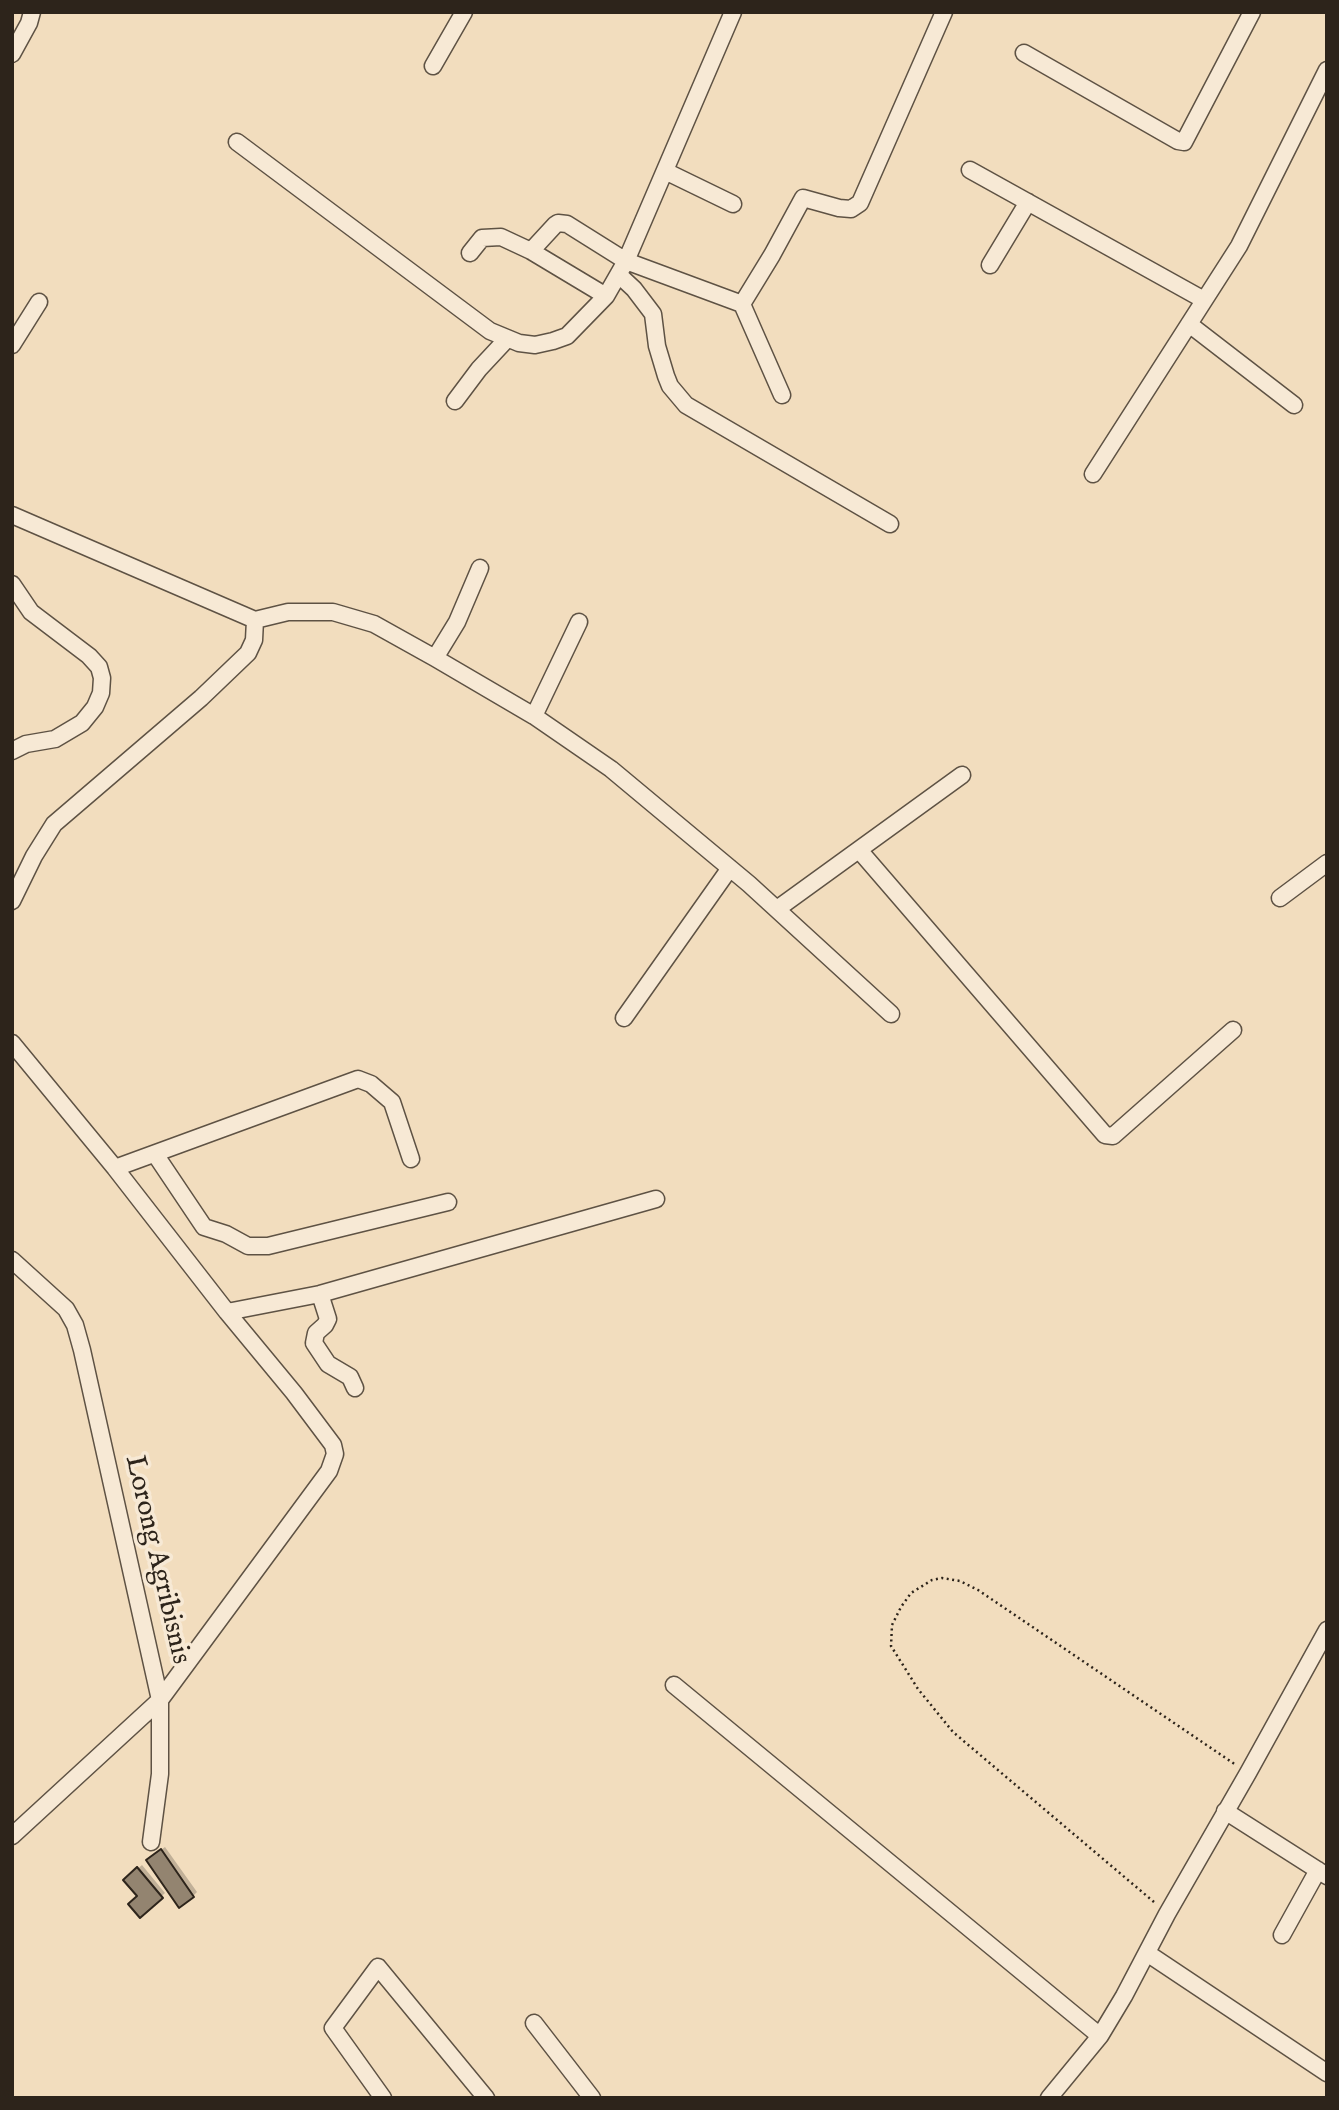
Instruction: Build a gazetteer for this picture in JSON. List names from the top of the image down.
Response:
{
  "streets": {
    "street": ["Lorong Agribisnis"]
  }
}
